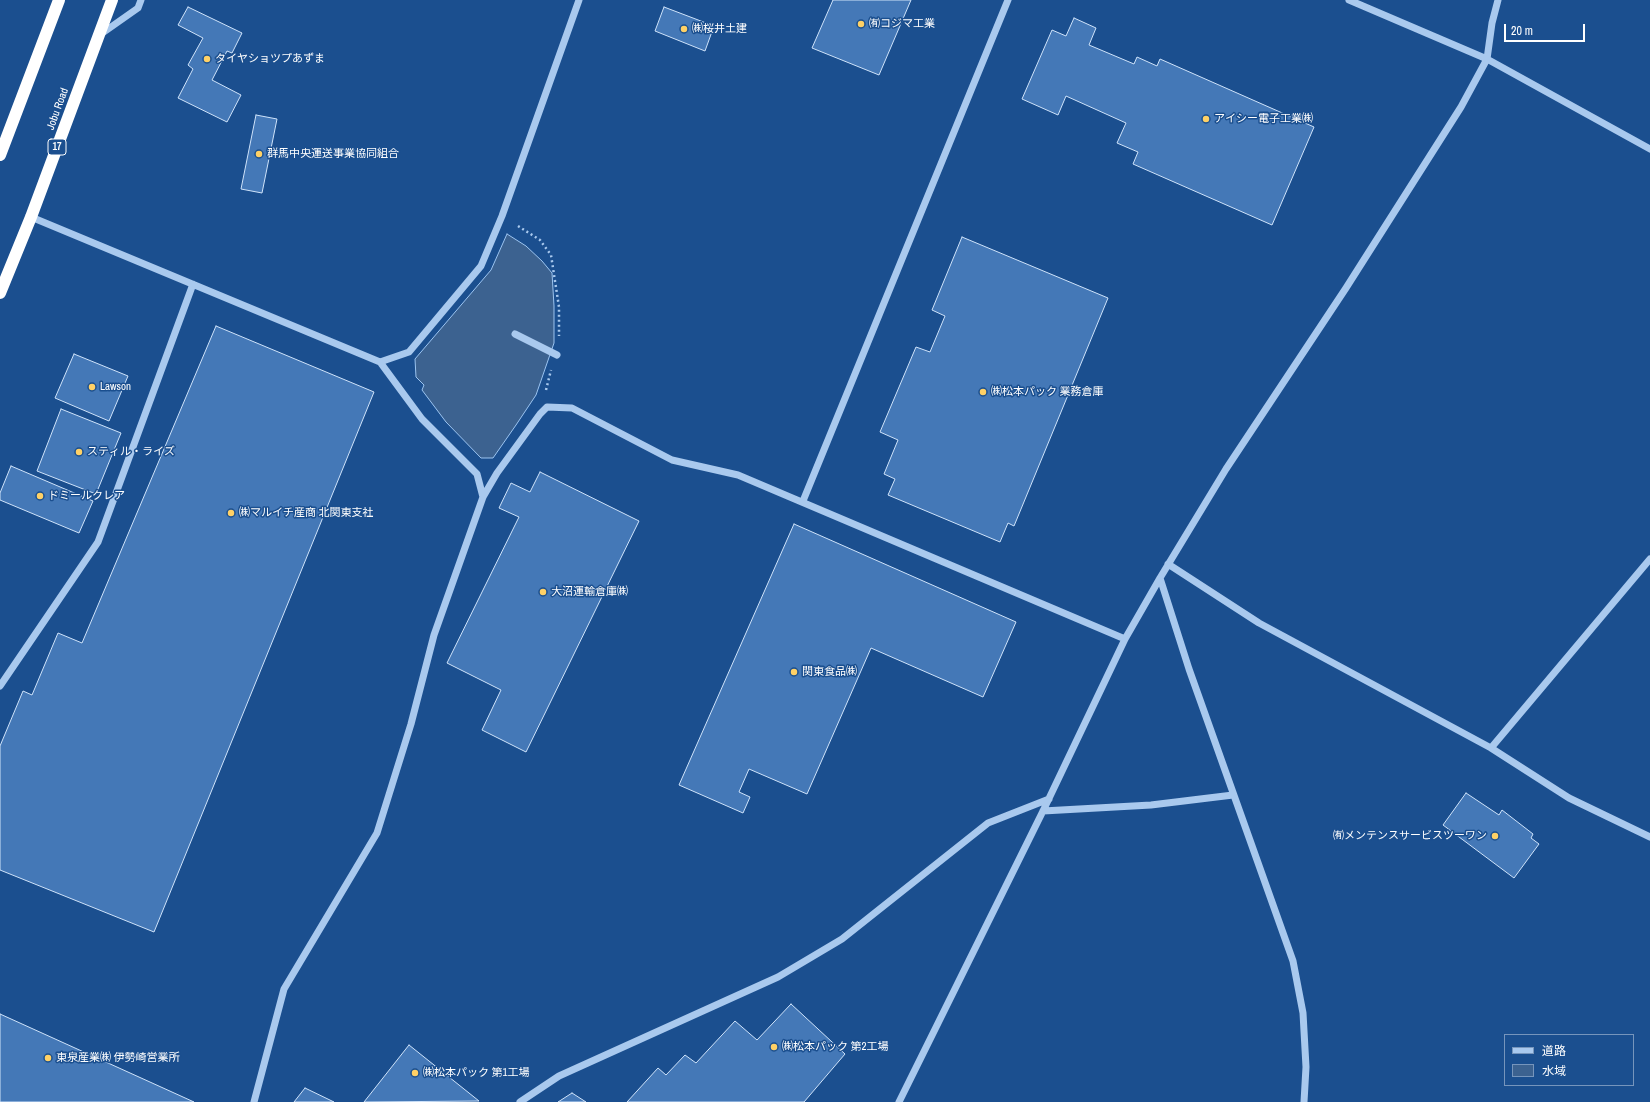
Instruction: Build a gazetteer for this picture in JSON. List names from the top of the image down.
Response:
{
  "streets": {
    "highway": ["Jobu Road", "17"]
  },
  "places": [
    "㈲コジマ工業",
    "㈱桜井土建",
    "タイヤショツプあずま",
    "アイシー電子工業㈱",
    "群馬中央運送事業協同組合",
    "Lawson",
    "㈱松本パック 業務倉庫",
    "スティル・ライズ",
    "ドミールクレア",
    "㈱マルイチ産商 北関東支社",
    "大沼運輸倉庫㈱",
    "関東食品㈱",
    "㈲メンテンスサービスツーワン",
    "㈱松本パック 第2工場",
    "東泉産業㈱ 伊勢崎営業所",
    "㈱松本パック 第1工場"
  ],
  "legend": ["道路", "水域"],
  "scale_bar": "20 m"
}
